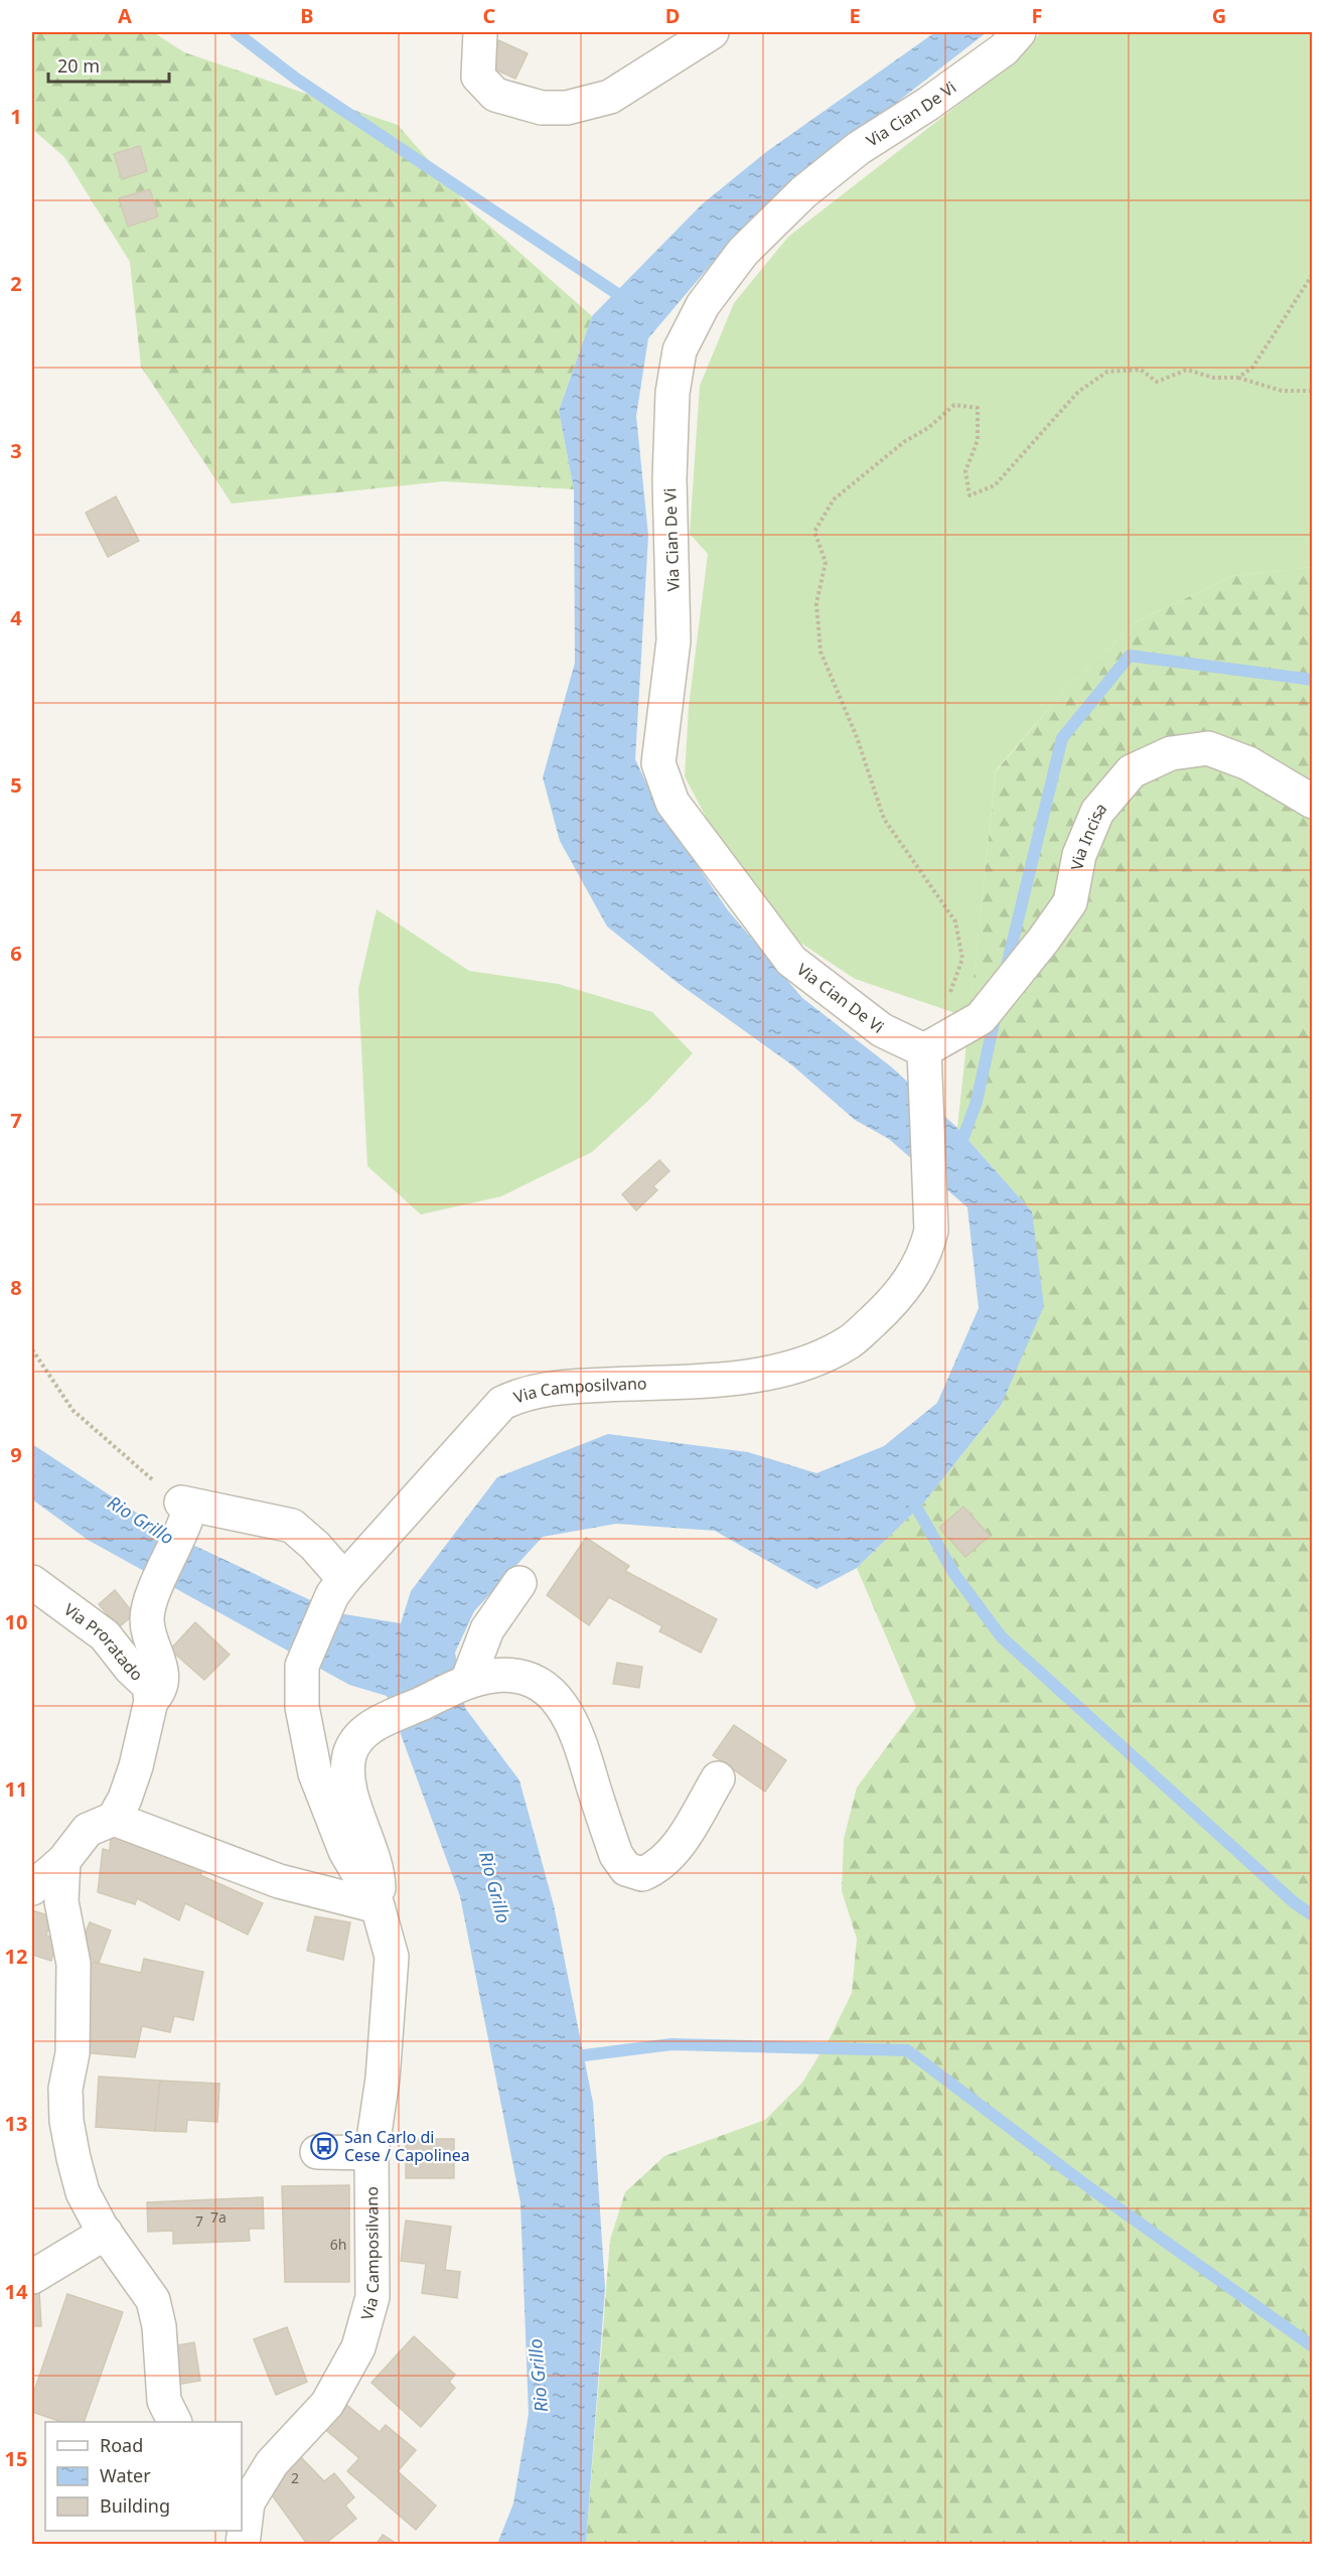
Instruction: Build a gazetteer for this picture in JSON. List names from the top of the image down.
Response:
{
  "streets": {
    "street": [
      "Via Cian De Vi",
      "Via Incisa",
      "Via Camposilvano",
      "Via Proratado"
    ]
  },
  "crossings": [
    ["Via Cian De Vi", "Via Incisa"],
    ["Via Cian De Vi", "Via Camposilvano"],
    ["Via Incisa", "Via Camposilvano"]
  ],
  "water": ["Rio Grillo"],
  "places": {
    "bus stop": ["San Carlo di Cese / Capolinea"]
  },
  "house_numbers": [
    "7a",
    "7",
    "6h",
    "2"
  ],
  "legend": ["Road", "Water", "Building"],
  "scale_bar": "20 m",
  "grid": {
    "columns": [
      "A",
      "B",
      "C",
      "D",
      "E",
      "F",
      "G"
    ],
    "rows": [
      "1",
      "2",
      "3",
      "4",
      "5",
      "6",
      "7",
      "8",
      "9",
      "10",
      "11",
      "12",
      "13",
      "14",
      "15"
    ]
  }
}
